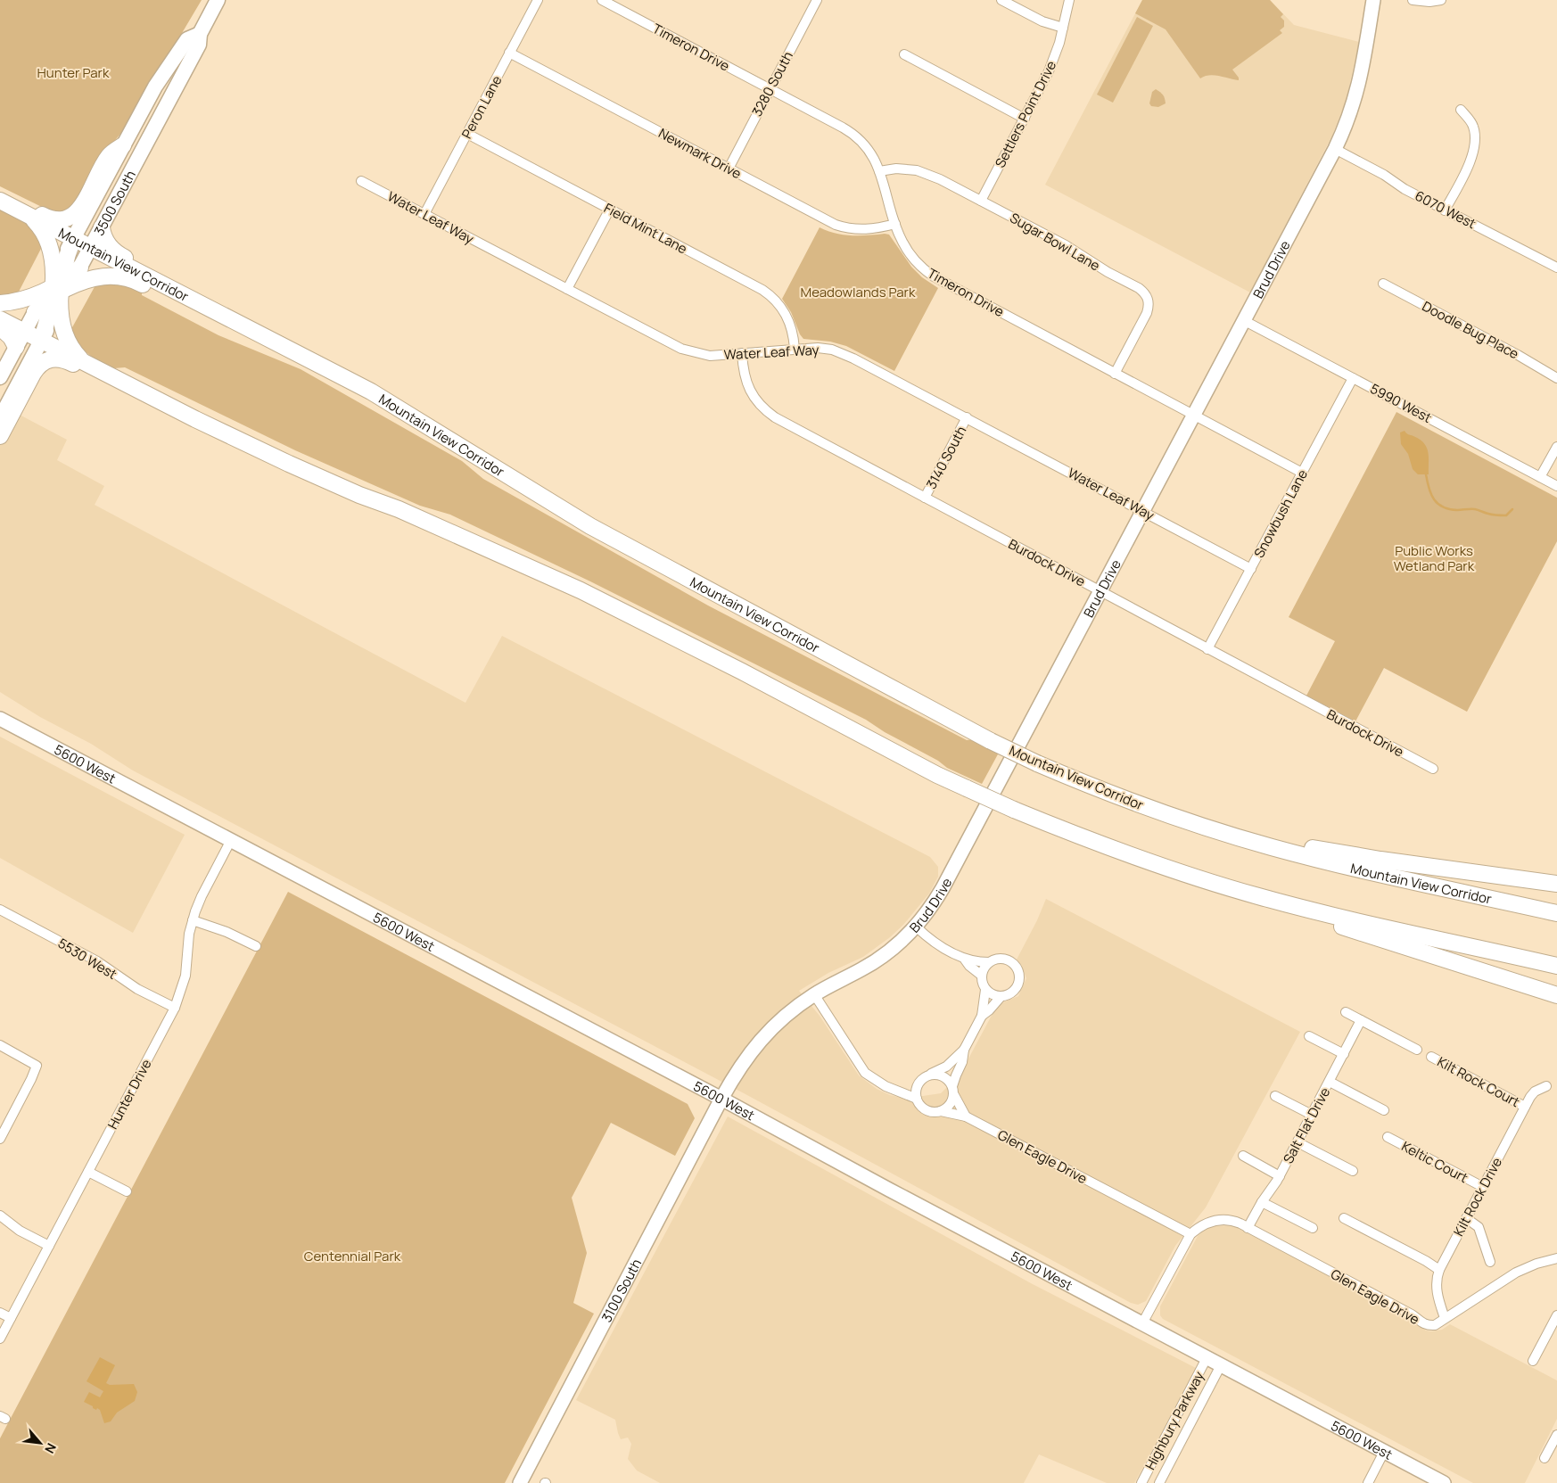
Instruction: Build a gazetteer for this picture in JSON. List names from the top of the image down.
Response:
{
  "streets": {
    "highway": ["Mountain View Corridor"],
    "main road": [
      "3500 South",
      "Brud Drive",
      "5600 West",
      "3100 South"
    ],
    "street": [
      "Timeron Drive",
      "3280 South",
      "Peron Lane",
      "Settlers Point Drive",
      "Newmark Drive",
      "6070 West",
      "Water Leaf Way",
      "Field Mint Lane",
      "Sugar Bowl Lane",
      "Doodle Bug Place",
      "5990 West",
      "3140 South",
      "Snowbush Lane",
      "Burdock Drive",
      "5530 West",
      "Kilt Rock Court",
      "Hunter Drive",
      "Salt Flat Drive",
      "Glen Eagle Drive",
      "Keltic Court",
      "Kilt Rock Drive",
      "Highbury Parkway"
    ]
  },
  "crossings": [
    ["Timeron Drive", "3280 South"],
    ["Timeron Drive", "Newmark Drive"],
    ["Timeron Drive", "Sugar Bowl Lane"],
    ["Timeron Drive", "Brud Drive"],
    ["Timeron Drive", "Snowbush Lane"],
    ["3280 South", "Newmark Drive"],
    ["Peron Lane", "Newmark Drive"],
    ["Peron Lane", "Water Leaf Way"],
    ["Peron Lane", "Field Mint Lane"],
    ["Settlers Point Drive", "Sugar Bowl Lane"],
    ["3500 South", "Mountain View Corridor"],
    ["6070 West", "Brud Drive"],
    ["Water Leaf Way", "Field Mint Lane"],
    ["Water Leaf Way", "Brud Drive"],
    ["Water Leaf Way", "3140 South"],
    ["Water Leaf Way", "Snowbush Lane"],
    ["Water Leaf Way", "Burdock Drive"],
    ["Brud Drive", "5990 West"],
    ["Brud Drive", "Burdock Drive"],
    ["Brud Drive", "5600 West"],
    ["Brud Drive", "3100 South"],
    ["5990 West", "Snowbush Lane"],
    ["3140 South", "Burdock Drive"],
    ["Snowbush Lane", "Burdock Drive"],
    ["5600 West", "Hunter Drive"],
    ["5600 West", "3100 South"],
    ["5600 West", "Highbury Parkway"],
    ["5530 West", "Hunter Drive"],
    ["Kilt Rock Court", "Kilt Rock Drive"],
    ["Salt Flat Drive", "Glen Eagle Drive"],
    ["Glen Eagle Drive", "Kilt Rock Drive"],
    ["Keltic Court", "Kilt Rock Drive"]
  ],
  "parks": [
    "Hunter Park",
    "Meadowlands Park",
    "Public Works Wetland Park",
    "Centennial Park"
  ],
  "north": "bottom right"
}
